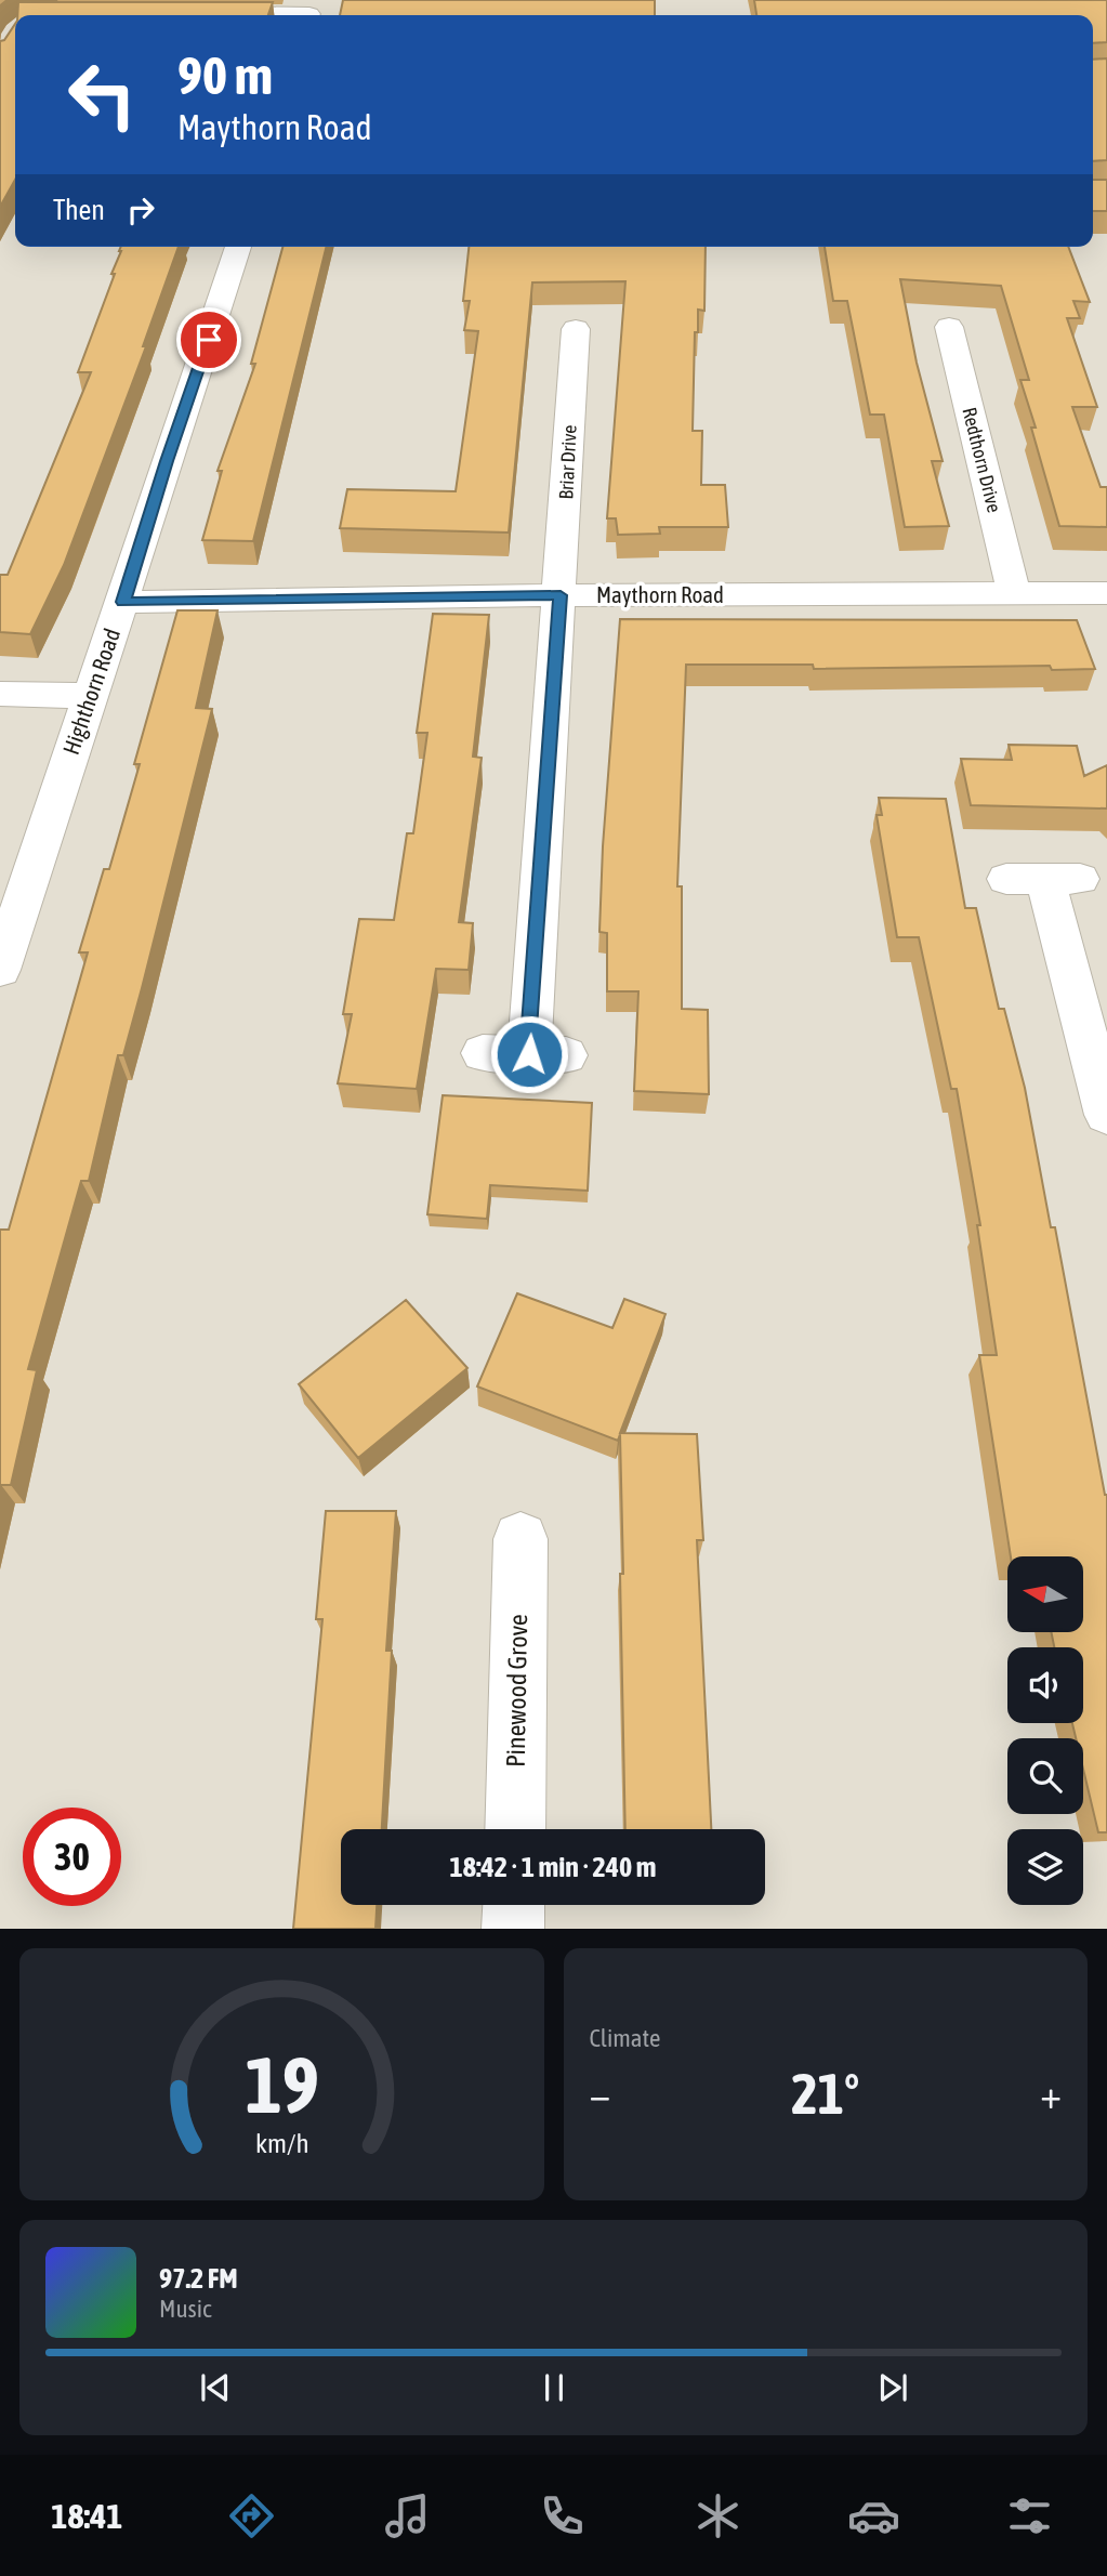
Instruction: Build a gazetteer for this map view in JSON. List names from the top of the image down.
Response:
{
  "streets": {
    "street": [
      "Redthorn Drive",
      "Briar Drive",
      "Maythorn Road",
      "Highthorn Road",
      "Pinewood Grove"
    ]
  },
  "crossings": [
    ["Redthorn Drive", "Maythorn Road"],
    ["Briar Drive", "Maythorn Road"],
    ["Maythorn Road", "Highthorn Road"]
  ],
  "north": "left",
  "page": {
    "turn": ["90 m", "Maythorn Road"],
    "then": "Then",
    "limit": "30",
    "trip": "18:42 · 1 min · 240 m",
    "tile": "Climate",
    "heat": ["−", "21°", "+"],
    "song": ["97.2 FM", "Music"],
    "tabs": "18:41",
    "gauge": ["19", "km/h"]
  }
}
